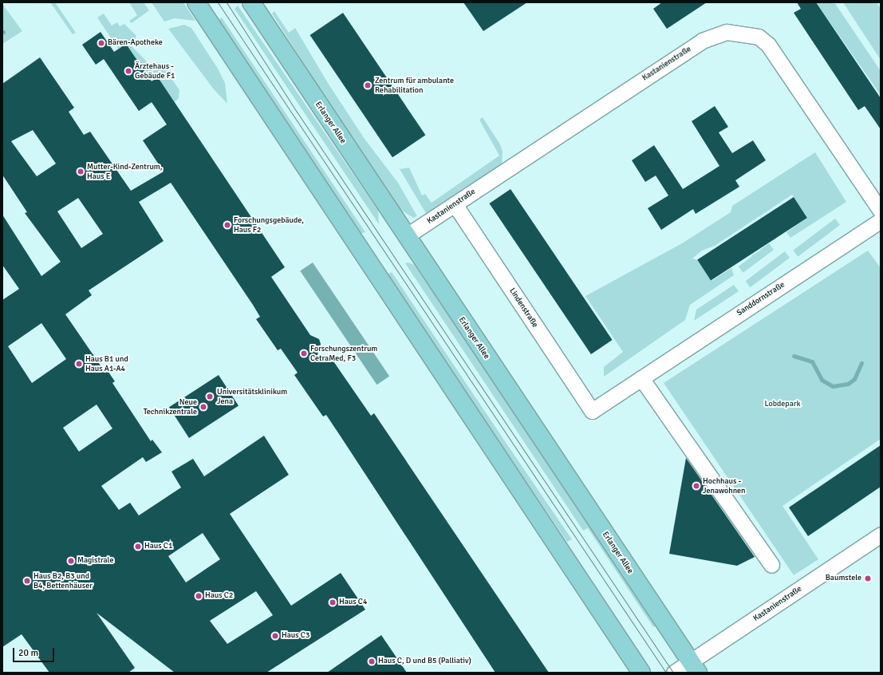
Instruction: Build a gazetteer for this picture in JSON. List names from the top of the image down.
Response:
{
  "streets": {
    "main road": ["Erlanger Allee"],
    "street": ["Kastanienstraße", "Sanddornstraße", "Lindenstraße"]
  },
  "crossings": [
    ["Kastanienstraße", "Erlanger Allee"],
    ["Kastanienstraße", "Lindenstraße"],
    ["Sanddornstraße", "Lindenstraße"]
  ],
  "parks": ["Lobdepark"],
  "places": [
    "Bären-Apotheke",
    "Ärztehaus - Gebäude F1",
    "Zentrum für ambulante Rehabilitation",
    "Mutter-Kind-Zentrum, Haus E",
    "Forschungsgebäude, Haus F2",
    "Forschungszentrum CetraMed, F3",
    "Haus B1 und Haus A1-A4",
    "Universitätsklinikum Jena",
    "Neue Technikzentrale",
    "Hochhaus - Jenawohnen",
    "Haus C1",
    "Magistrale",
    "Baumstele",
    "Haus B2, B3 und B4, Bettenhäuser",
    "Haus C2",
    "Haus C4",
    "Haus C3",
    "Haus C, D und B5 (Palliativ)"
  ],
  "scale_bar": "20 m"
}
